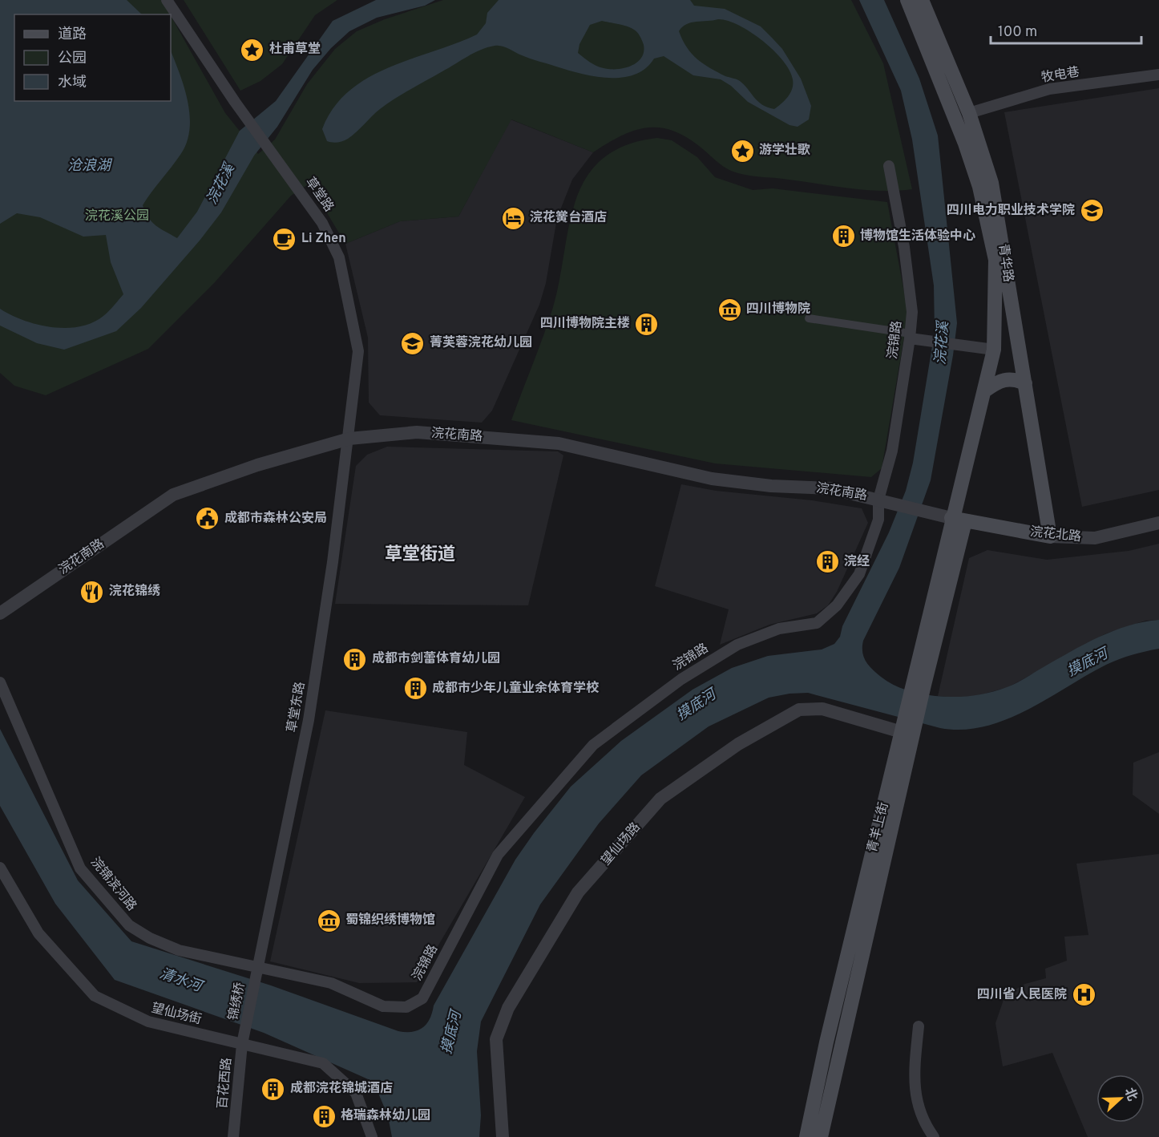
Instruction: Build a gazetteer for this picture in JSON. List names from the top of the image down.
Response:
{
  "streets": {
    "main road": ["青华路", "浣花北路", "青羊上街"],
    "street": [
      "牧电巷",
      "草堂路",
      "浣锦路",
      "浣花南路",
      "草堂东路",
      "望仙场路",
      "浣锦滨河路",
      "锦绣桥",
      "望仙场街",
      "百花西路"
    ]
  },
  "crossings": [
    ["牧电巷", "青华路"],
    ["草堂路", "浣花南路"],
    ["草堂路", "草堂东路"],
    ["青华路", "浣花南路"],
    ["青华路", "浣花北路"],
    ["青华路", "青羊上街"],
    ["浣锦路", "浣花南路"],
    ["浣锦路", "草堂东路"],
    ["浣锦路", "浣锦滨河路"],
    ["浣锦路", "锦绣桥"],
    ["浣花南路", "浣花北路"],
    ["浣花南路", "草堂东路"],
    ["浣花南路", "青羊上街"],
    ["浣花北路", "青羊上街"],
    ["草堂东路", "浣锦滨河路"],
    ["草堂东路", "锦绣桥"],
    ["青羊上街", "望仙场路"],
    ["浣锦滨河路", "锦绣桥"],
    ["锦绣桥", "百花西路"],
    ["望仙场街", "百花西路"]
  ],
  "districts": ["草堂街道"],
  "water": [
    "沧浪湖",
    "浣花溪",
    "摸底河",
    "清水河"
  ],
  "parks": ["浣花溪公园"],
  "places": {
    "place": ["杜甫草堂", "游学壮歌"],
    "school or university": ["四川电力职业技术学院", "菁芙蓉浣花幼儿园"],
    "hotel": ["浣花黉台酒店"],
    "building": [
      "博物馆生活体验中心",
      "四川博物院主楼",
      "浣经",
      "成都市剑蕾体育幼儿园",
      "成都市少年儿童业余体育学校",
      "成都浣花锦城酒店",
      "格瑞森林幼儿园"
    ],
    "cafe": ["Li Zhen"],
    "museum": ["四川博物院", "蜀锦织绣博物馆"],
    "public building": ["成都市森林公安局"],
    "restaurant": ["浣花锦绣"],
    "hospital": ["四川省人民医院"]
  },
  "legend": ["道路", "公园", "水域"],
  "scale_bar": "100 m",
  "north": "right"
}
